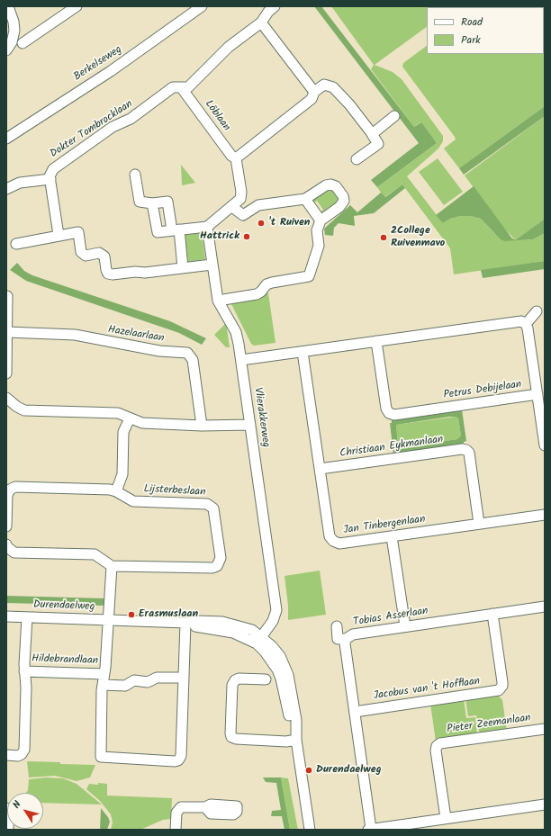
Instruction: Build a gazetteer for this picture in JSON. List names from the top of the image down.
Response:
{
  "streets": {
    "street": [
      "Berkelseweg",
      "Löblaan",
      "Dokter Tombrocklaan",
      "Hazelaarlaan",
      "Petrus Debijelaan",
      "Vlierakkerweg",
      "Christiaan Eykmanlaan",
      "Lijsterbeslaan",
      "Jan Tinbergenlaan",
      "Durendaelweg",
      "Tobias Asserlaan",
      "Hildebrandlaan",
      "Jacobus van 't Hofflaan",
      "Pieter Zeemanlaan"
    ]
  },
  "crossings": [
    ["Löblaan", "Dokter Tombrocklaan"],
    ["Vlierakkerweg", "Durendaelweg"],
    ["Christiaan Eykmanlaan", "Jan Tinbergenlaan"],
    ["Tobias Asserlaan", "Jacobus van 't Hofflaan"],
    ["Tobias Asserlaan", "Pieter Zeemanlaan"]
  ],
  "places": [
    "'t Ruiven",
    "Hattrick",
    "2College Ruivenmavo",
    "Erasmuslaan",
    "Durendaelweg"
  ],
  "legend": ["Road", "Park"],
  "north": "top left"
}
